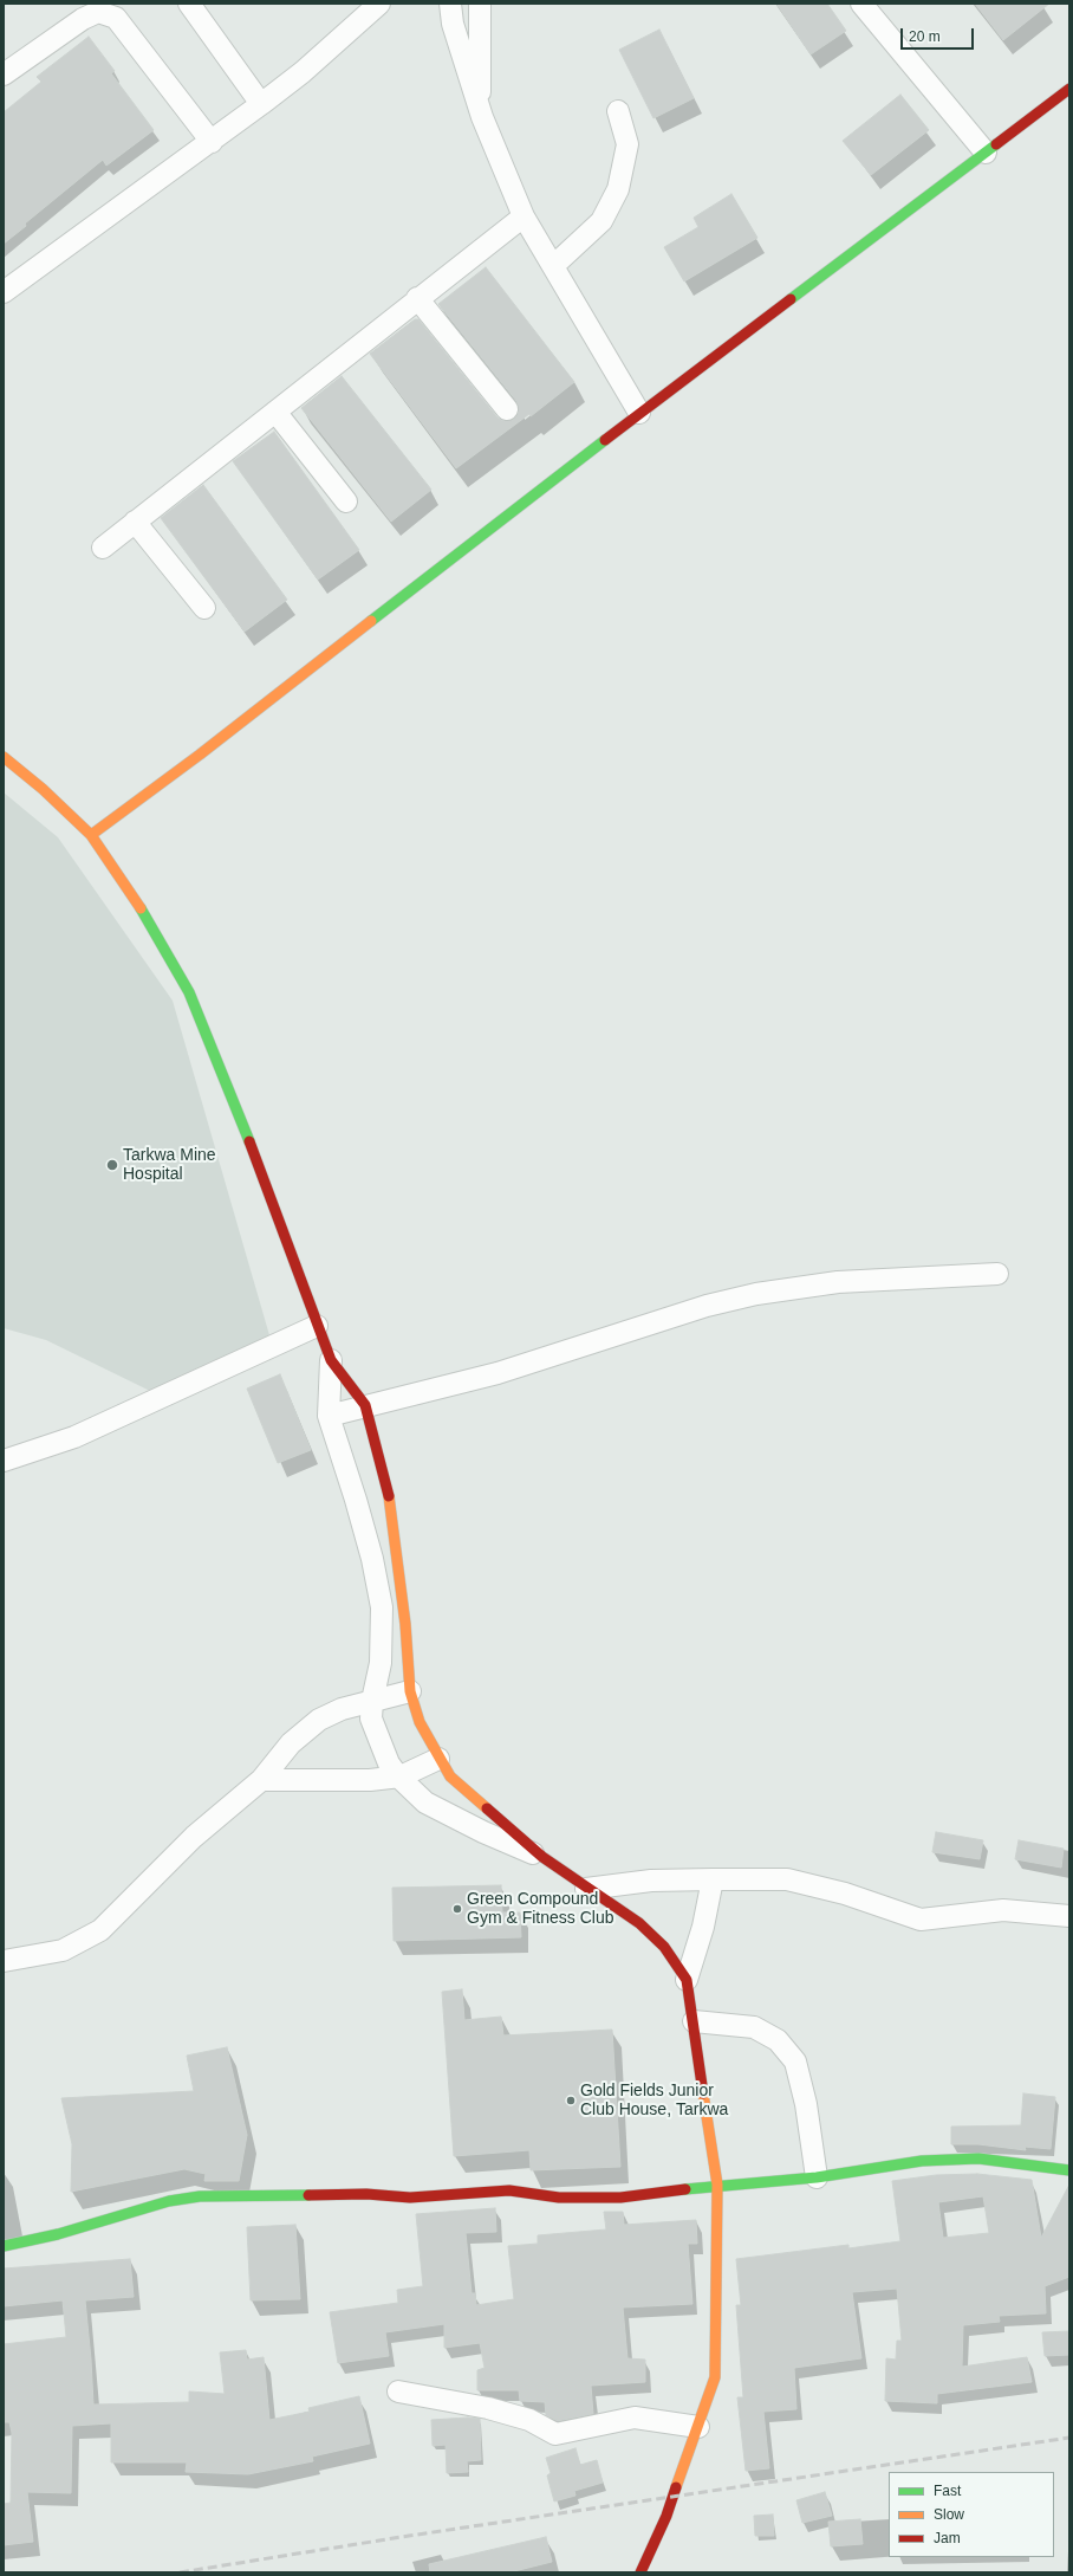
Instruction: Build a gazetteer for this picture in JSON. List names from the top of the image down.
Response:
{
  "places": ["Tarkwa Mine Hospital", "Green Compound Gym & Fitness Club", "Gold Fields Junior Club House, Tarkwa"],
  "legend": ["Fast", "Slow", "Jam"],
  "scale_bar": "20 m"
}
